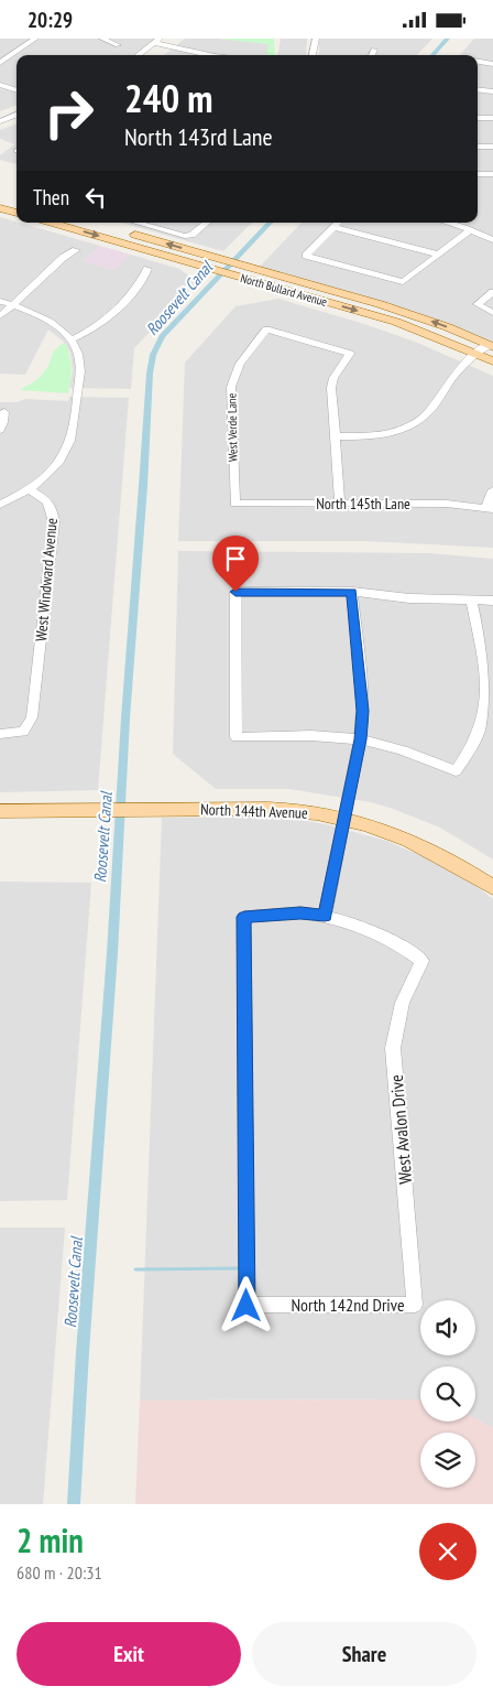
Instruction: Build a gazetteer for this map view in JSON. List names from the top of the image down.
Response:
{
  "streets": {
    "main road": ["North Bullard Avenue", "North 144th Avenue"],
    "street": [
      "West Verde Lane",
      "North 145th Lane",
      "West Windward Avenue",
      "West Avalon Drive",
      "North 142nd Drive"
    ]
  },
  "crossings": [
    ["West Verde Lane", "North 145th Lane"],
    ["West Avalon Drive", "North 142nd Drive"]
  ],
  "water": ["Roosevelt Canal"],
  "page": {
    "status": "20:29",
    "turn": ["240 m", "North 143rd Lane"],
    "then": "Then",
    "heading": ["2 min", "680 m · 20:31"],
    "buttons": ["Exit", "Share"]
  }
}
